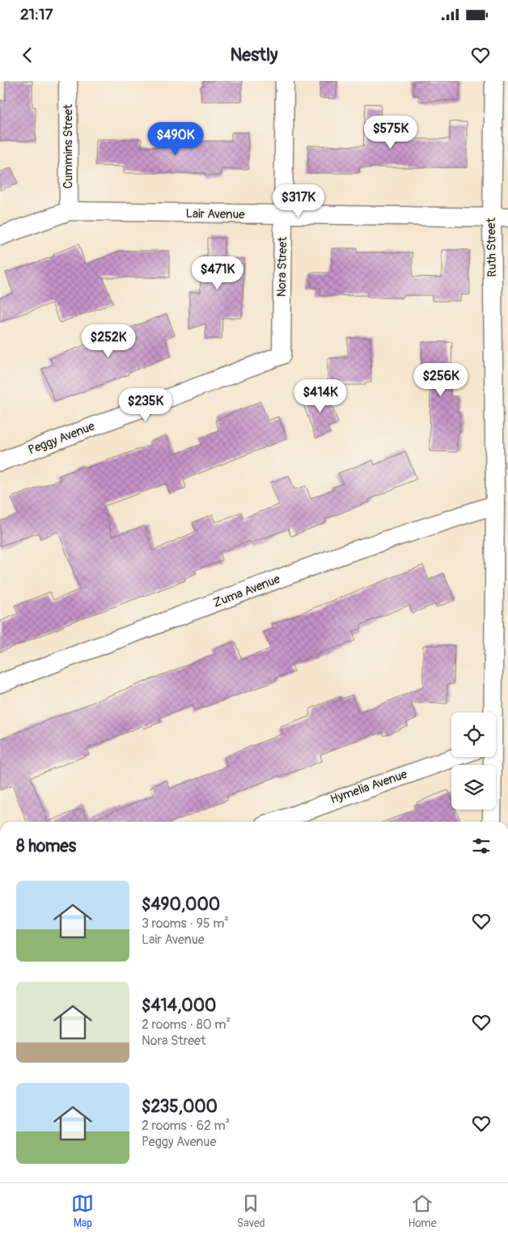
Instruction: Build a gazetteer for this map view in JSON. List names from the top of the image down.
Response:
{
  "streets": {
    "street": [
      "Cummins Street",
      "Lair Avenue",
      "Ruth Street",
      "Nora Street",
      "Peggy Avenue",
      "Zuma Avenue",
      "Hymelia Avenue"
    ]
  },
  "crossings": [
    ["Cummins Street", "Lair Avenue"],
    ["Lair Avenue", "Ruth Street"],
    ["Lair Avenue", "Nora Street"],
    ["Ruth Street", "Zuma Avenue"],
    ["Nora Street", "Peggy Avenue"]
  ],
  "page": {
    "status": "21:17",
    "header": "Nestly",
    "price": [
      "$575K",
      "$490K",
      "$317K",
      "$471K",
      "$252K",
      "$256K",
      "$414K",
      "$235K"
    ],
    "heading": "8 homes",
    "list": [
      {
        "name": "$490,000",
        "note": "3 rooms · 95 m² · Lair Avenue"
      },
      {
        "name": "$414,000",
        "note": "2 rooms · 80 m² · Nora Street"
      },
      {
        "name": "$235,000",
        "note": "2 rooms · 62 m² · Peggy Avenue"
      }
    ],
    "tabs": ["Map", "Saved", "Home"]
  }
}
